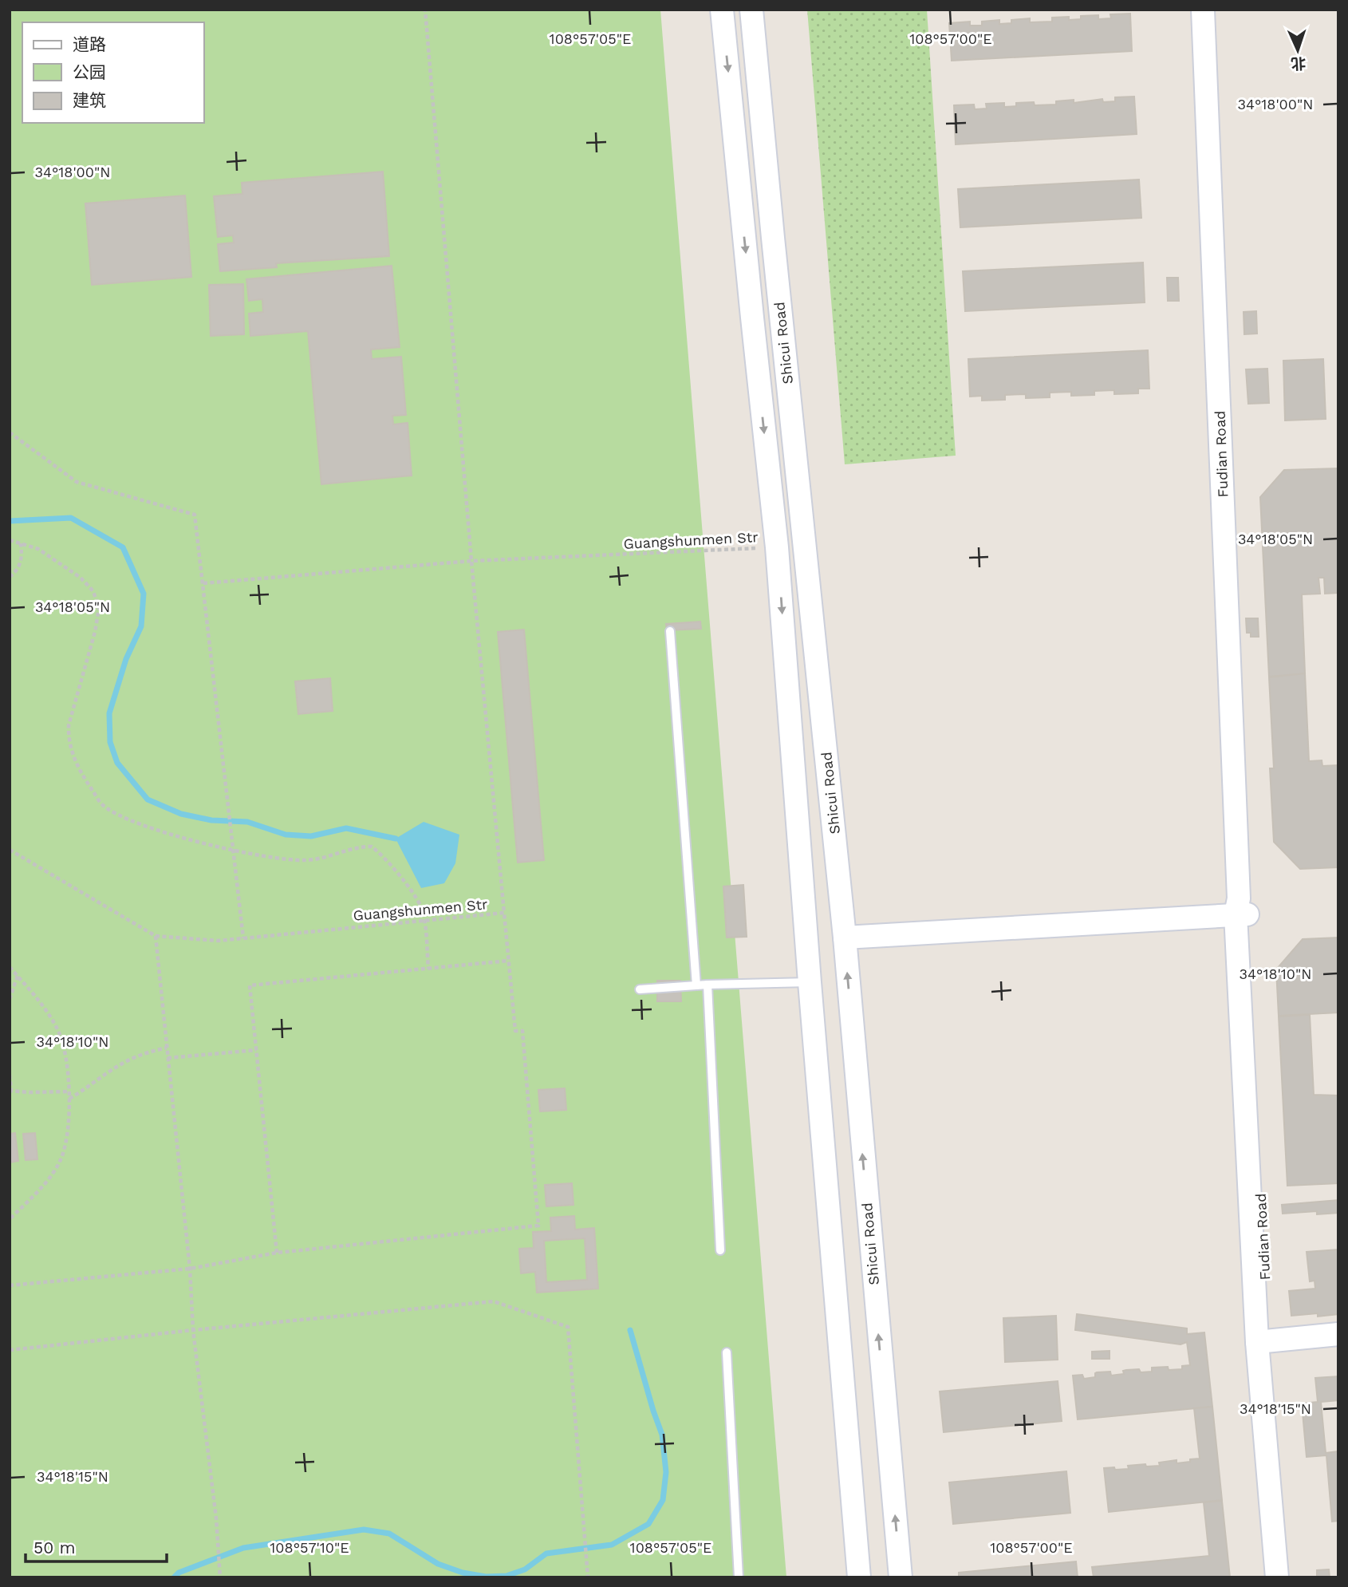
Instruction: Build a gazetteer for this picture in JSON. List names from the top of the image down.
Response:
{
  "streets": {
    "main road": ["Shicui Road", "Fudian Road"],
    "path": ["Guangshunmen Str"]
  },
  "crossings": [
    ["Shicui Road", "Guangshunmen Str"]
  ],
  "legend": ["道路", "公园", "建筑"],
  "scale_bar": "50 m",
  "north": "bottom",
  "coordinates": [
    "108°57'05\"E",
    "108°57'00\"E",
    "34°18'00\"N",
    "34°18'05\"N",
    "34°18'10\"N",
    "34°18'15\"N",
    "108°57'10\"E"
  ]
}
